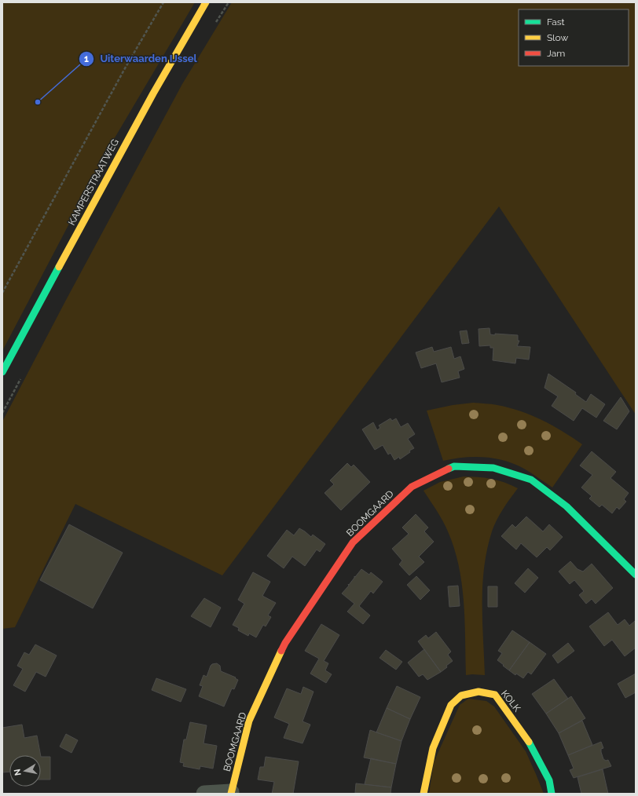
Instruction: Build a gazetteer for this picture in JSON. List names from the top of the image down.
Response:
{
  "streets": {
    "street": ["KAMPERSTRAATWEG", "BOOMGAARD", "KOLK"]
  },
  "places": ["Uiterwaarden IJssel"],
  "legend": ["Fast", "Slow", "Jam"],
  "north": "left"
}
